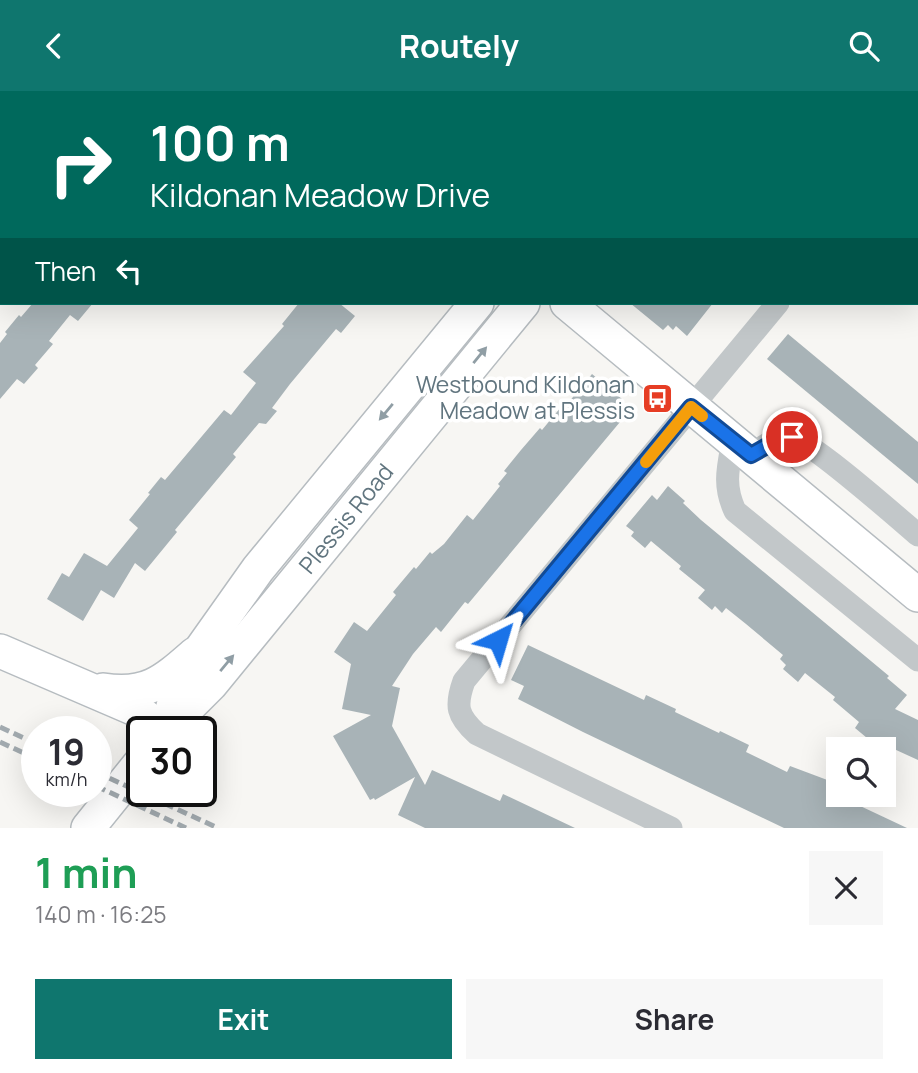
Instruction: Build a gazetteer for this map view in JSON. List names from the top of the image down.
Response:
{
  "streets": {
    "main road": ["Plessis Road"]
  },
  "places": {
    "bus stop": ["Westbound Kildonan Meadow at Plessis"]
  },
  "page": {
    "header": "Routely",
    "turn": ["100 m", "Kildonan Meadow Drive"],
    "then": "Then",
    "speed": "19 km/h",
    "limit": "30",
    "heading": ["1 min", "140 m · 16:25"],
    "buttons": ["Exit", "Share"]
  }
}
